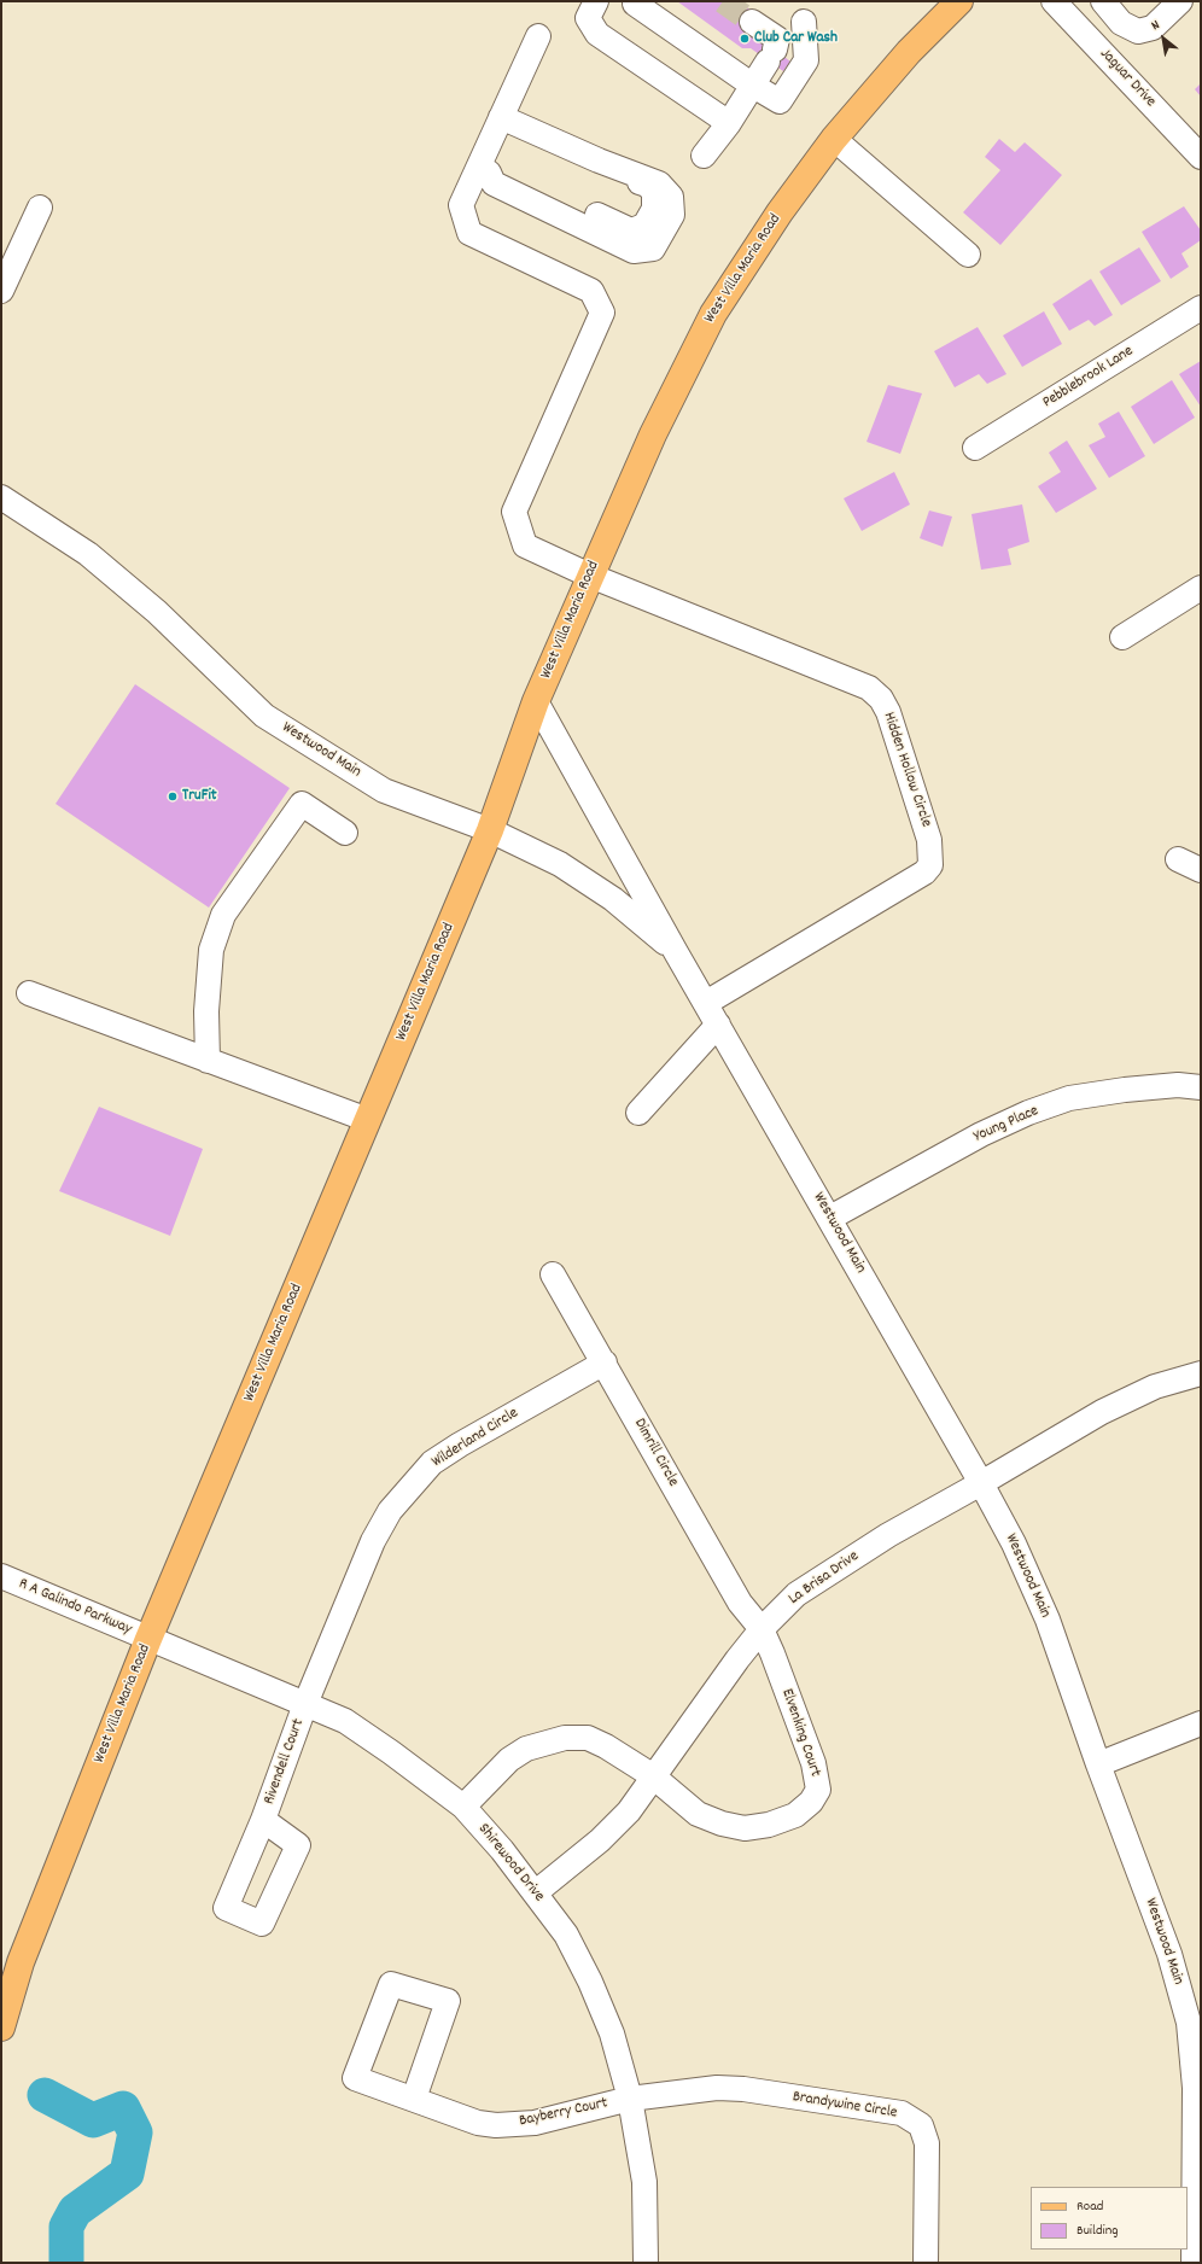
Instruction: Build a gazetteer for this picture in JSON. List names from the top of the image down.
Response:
{
  "streets": {
    "main road": ["West Villa Maria Road"],
    "street": [
      "Jaguar Drive",
      "Pebblebrook Lane",
      "Westwood Main",
      "Hidden Hollow Circle",
      "Young Place",
      "Wilderland Circle",
      "Dimrill Circle",
      "La Brisa Drive",
      "R A Galindo Parkway",
      "Elvenking Court",
      "Rivendell Court",
      "Shirewood Drive",
      "Brandywine Circle",
      "Bayberry Court"
    ]
  },
  "crossings": [
    ["West Villa Maria Road", "Westwood Main"],
    ["West Villa Maria Road", "Hidden Hollow Circle"],
    ["West Villa Maria Road", "R A Galindo Parkway"],
    ["West Villa Maria Road", "Shirewood Drive"],
    ["Westwood Main", "Hidden Hollow Circle"],
    ["Westwood Main", "Young Place"],
    ["Westwood Main", "La Brisa Drive"],
    ["Wilderland Circle", "Dimrill Circle"],
    ["Wilderland Circle", "Rivendell Court"],
    ["Wilderland Circle", "Shirewood Drive"],
    ["Dimrill Circle", "La Brisa Drive"],
    ["Dimrill Circle", "Elvenking Court"],
    ["La Brisa Drive", "Elvenking Court"],
    ["La Brisa Drive", "Shirewood Drive"],
    ["R A Galindo Parkway", "Shirewood Drive"],
    ["Elvenking Court", "Shirewood Drive"],
    ["Rivendell Court", "Shirewood Drive"],
    ["Shirewood Drive", "Brandywine Circle"],
    ["Shirewood Drive", "Bayberry Court"],
    ["Brandywine Circle", "Bayberry Court"]
  ],
  "places": ["Club Car Wash", "TruFit"],
  "legend": ["Road", "Building"],
  "north": "top left"
}
